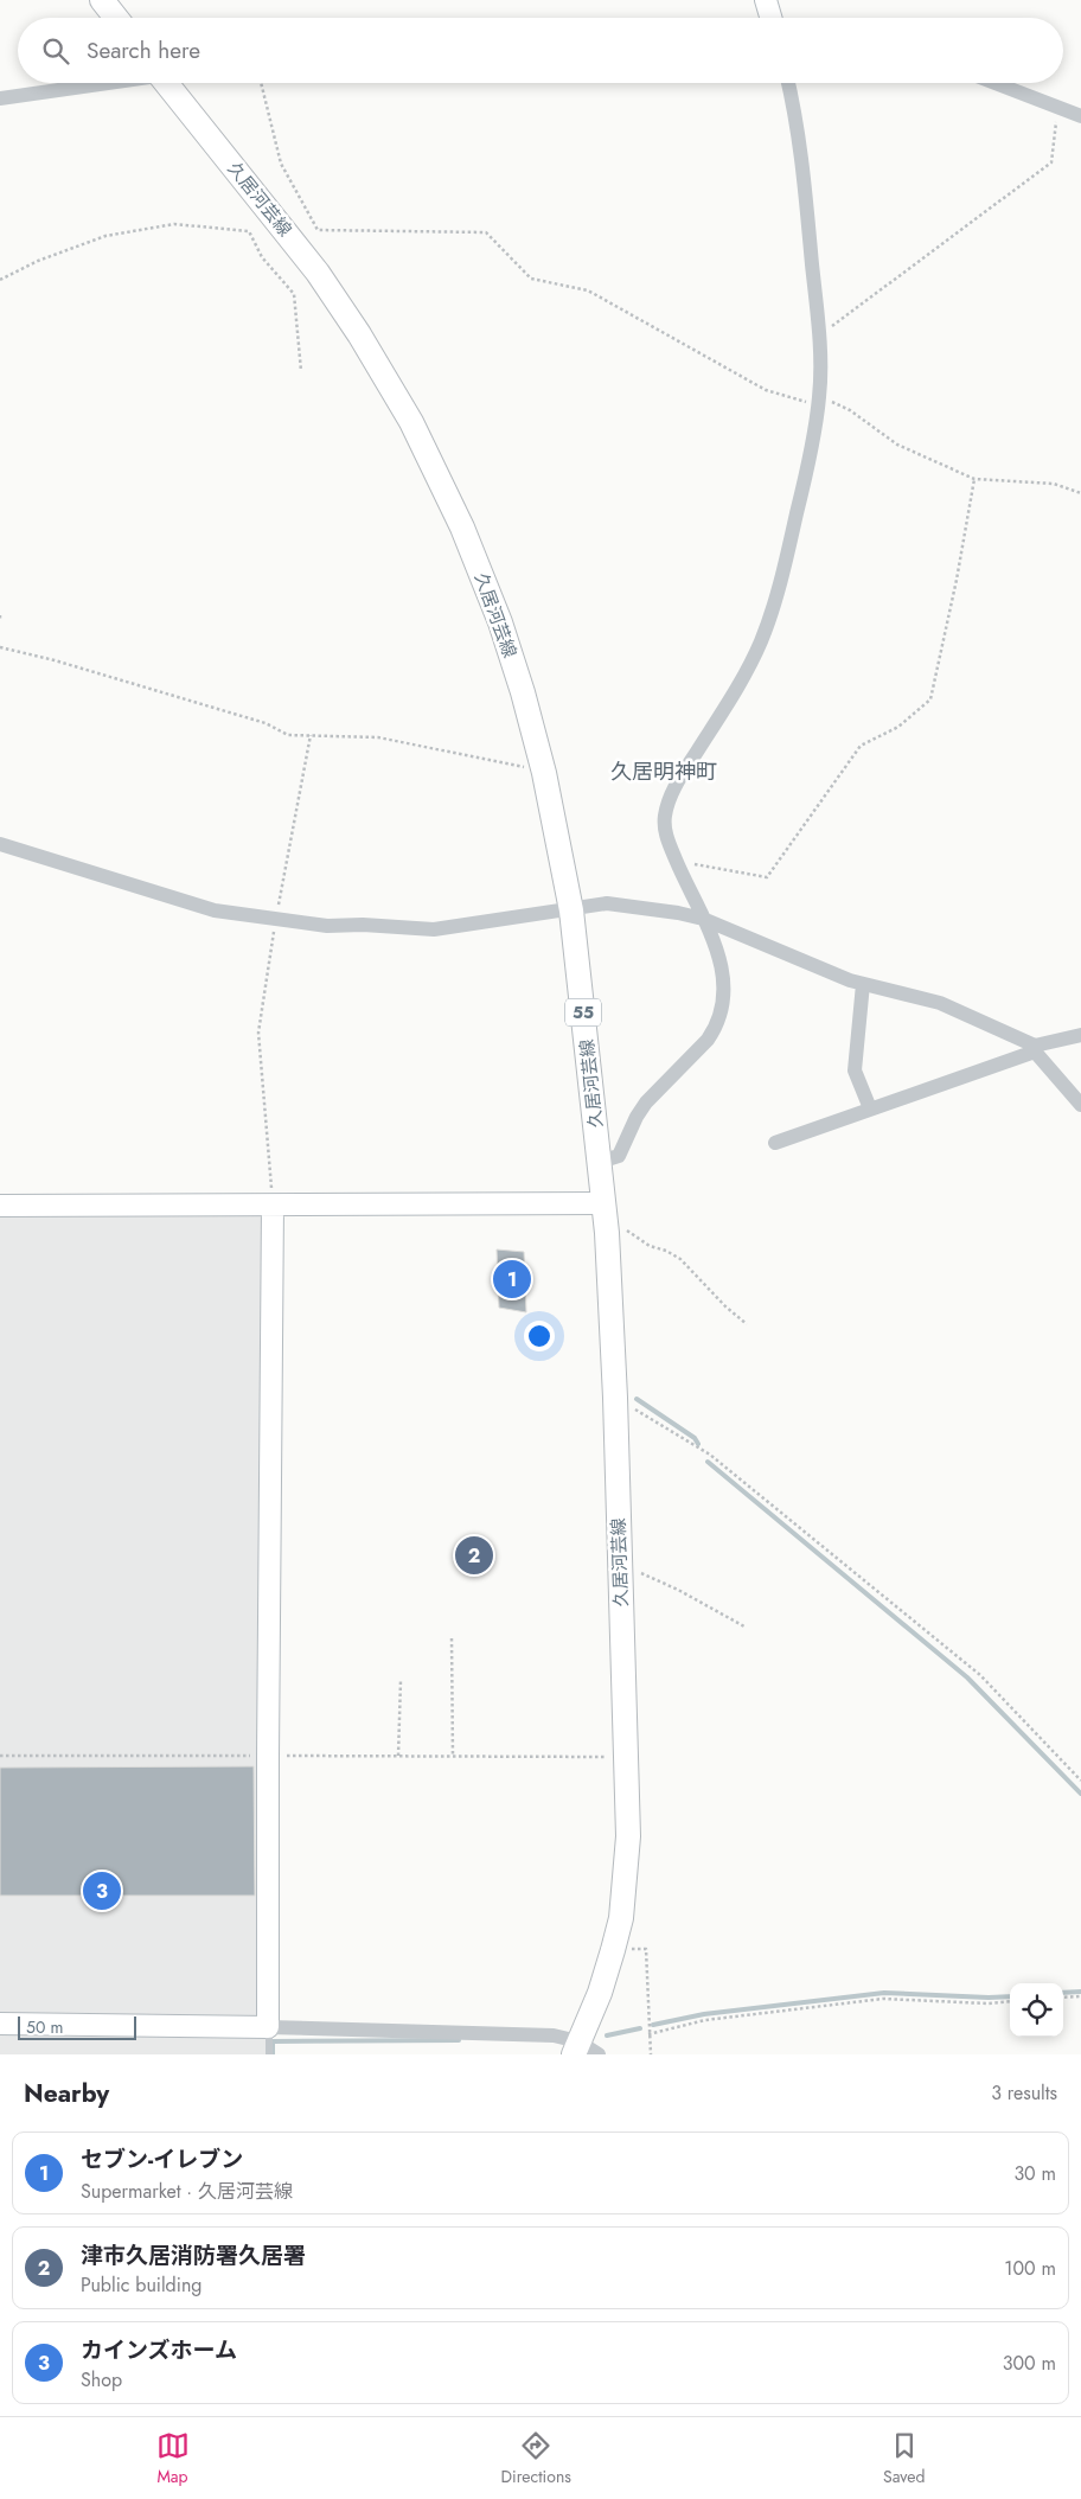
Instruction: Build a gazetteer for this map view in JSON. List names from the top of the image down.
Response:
{
  "streets": {
    "main road": ["久居河芸線", "55"]
  },
  "districts": ["久居明神町"],
  "scale_bar": "50 m",
  "page": {
    "search": "Search here",
    "pins": ["1", "2", "3"],
    "scale": "50 m",
    "heading": ["Nearby", "3 results"],
    "list": [
      {
        "mark": "1",
        "name": "セブン-イレブン",
        "note": "Supermarket · 久居河芸線",
        "value": "30 m"
      },
      {
        "mark": "2",
        "name": "津市久居消防署久居署",
        "note": "Public building",
        "value": "100 m"
      },
      {
        "mark": "3",
        "name": "カインズホーム",
        "note": "Shop",
        "value": "300 m"
      }
    ],
    "nav": ["Map", "Directions", "Saved"]
  }
}
